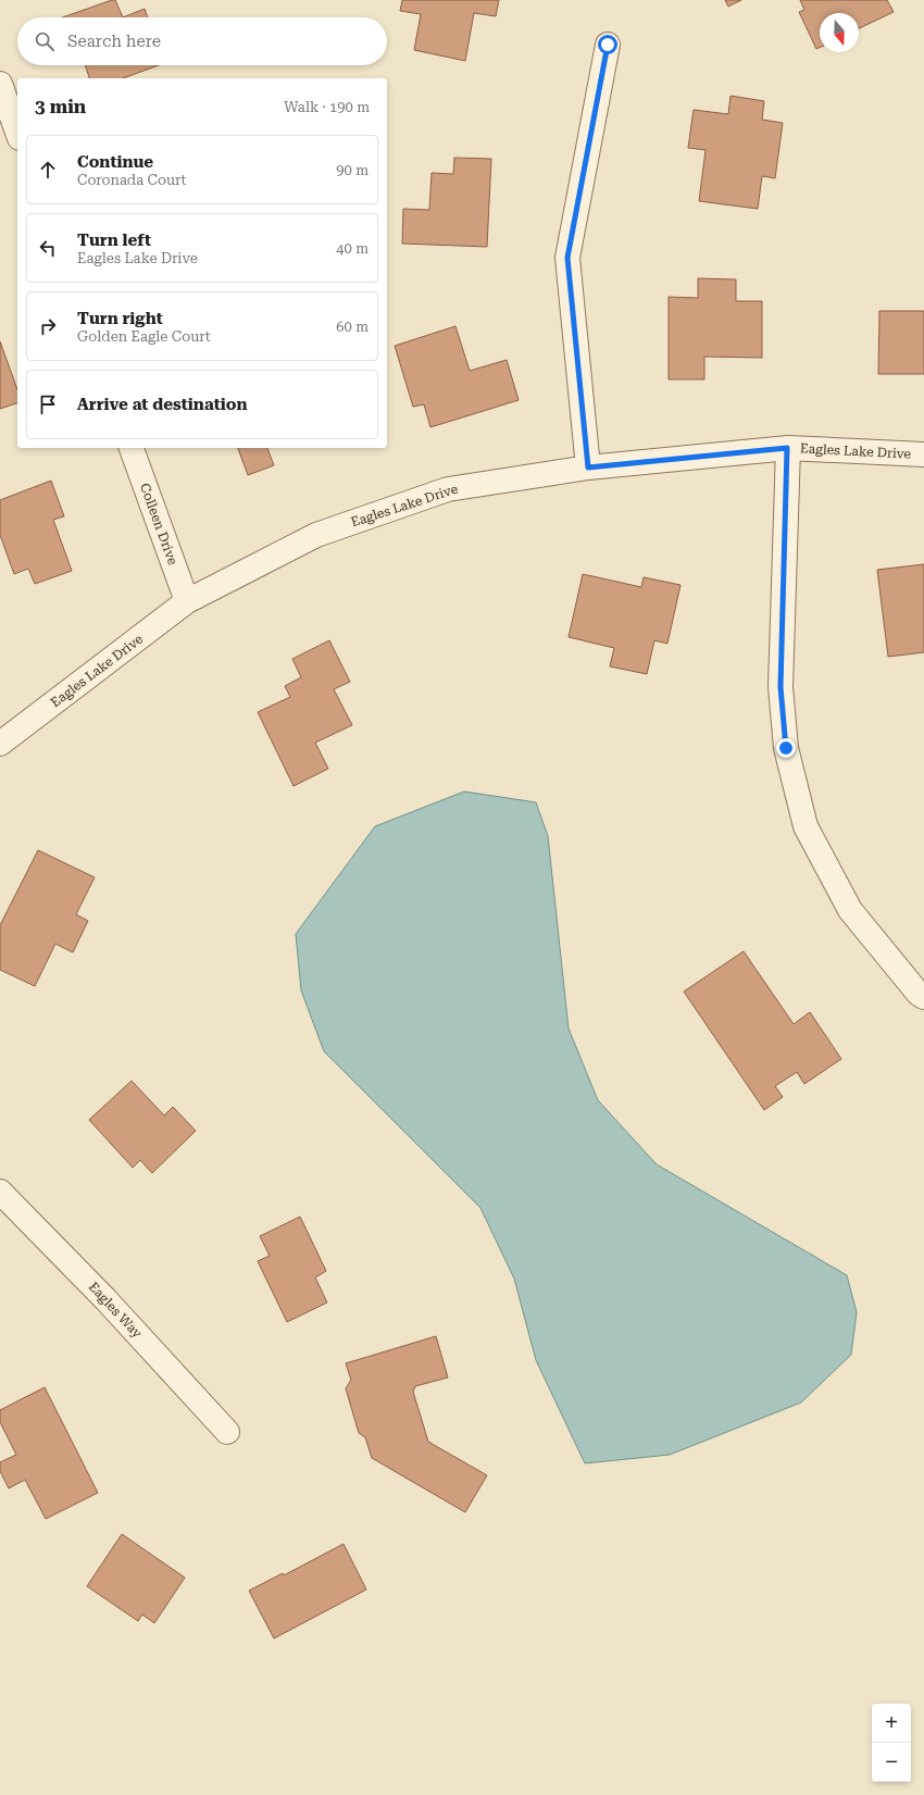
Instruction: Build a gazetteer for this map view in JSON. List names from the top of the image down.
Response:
{
  "streets": {
    "street": ["Eagles Lake Drive", "Colleen Drive", "Eagles Way"]
  },
  "crossings": [
    ["Eagles Lake Drive", "Colleen Drive"]
  ],
  "north": "bottom",
  "page": {
    "search": "Search here",
    "heading": ["3 min", "Walk · 190 m"],
    "list": [
      ["Continue", "Coronada Court", "90 m"],
      ["Turn left", "Eagles Lake Drive", "40 m"],
      ["Turn right", "Golden Eagle Court", "60 m"],
      "Arrive at destination"
    ],
    "map_buttons": ["+", "−"]
  }
}
